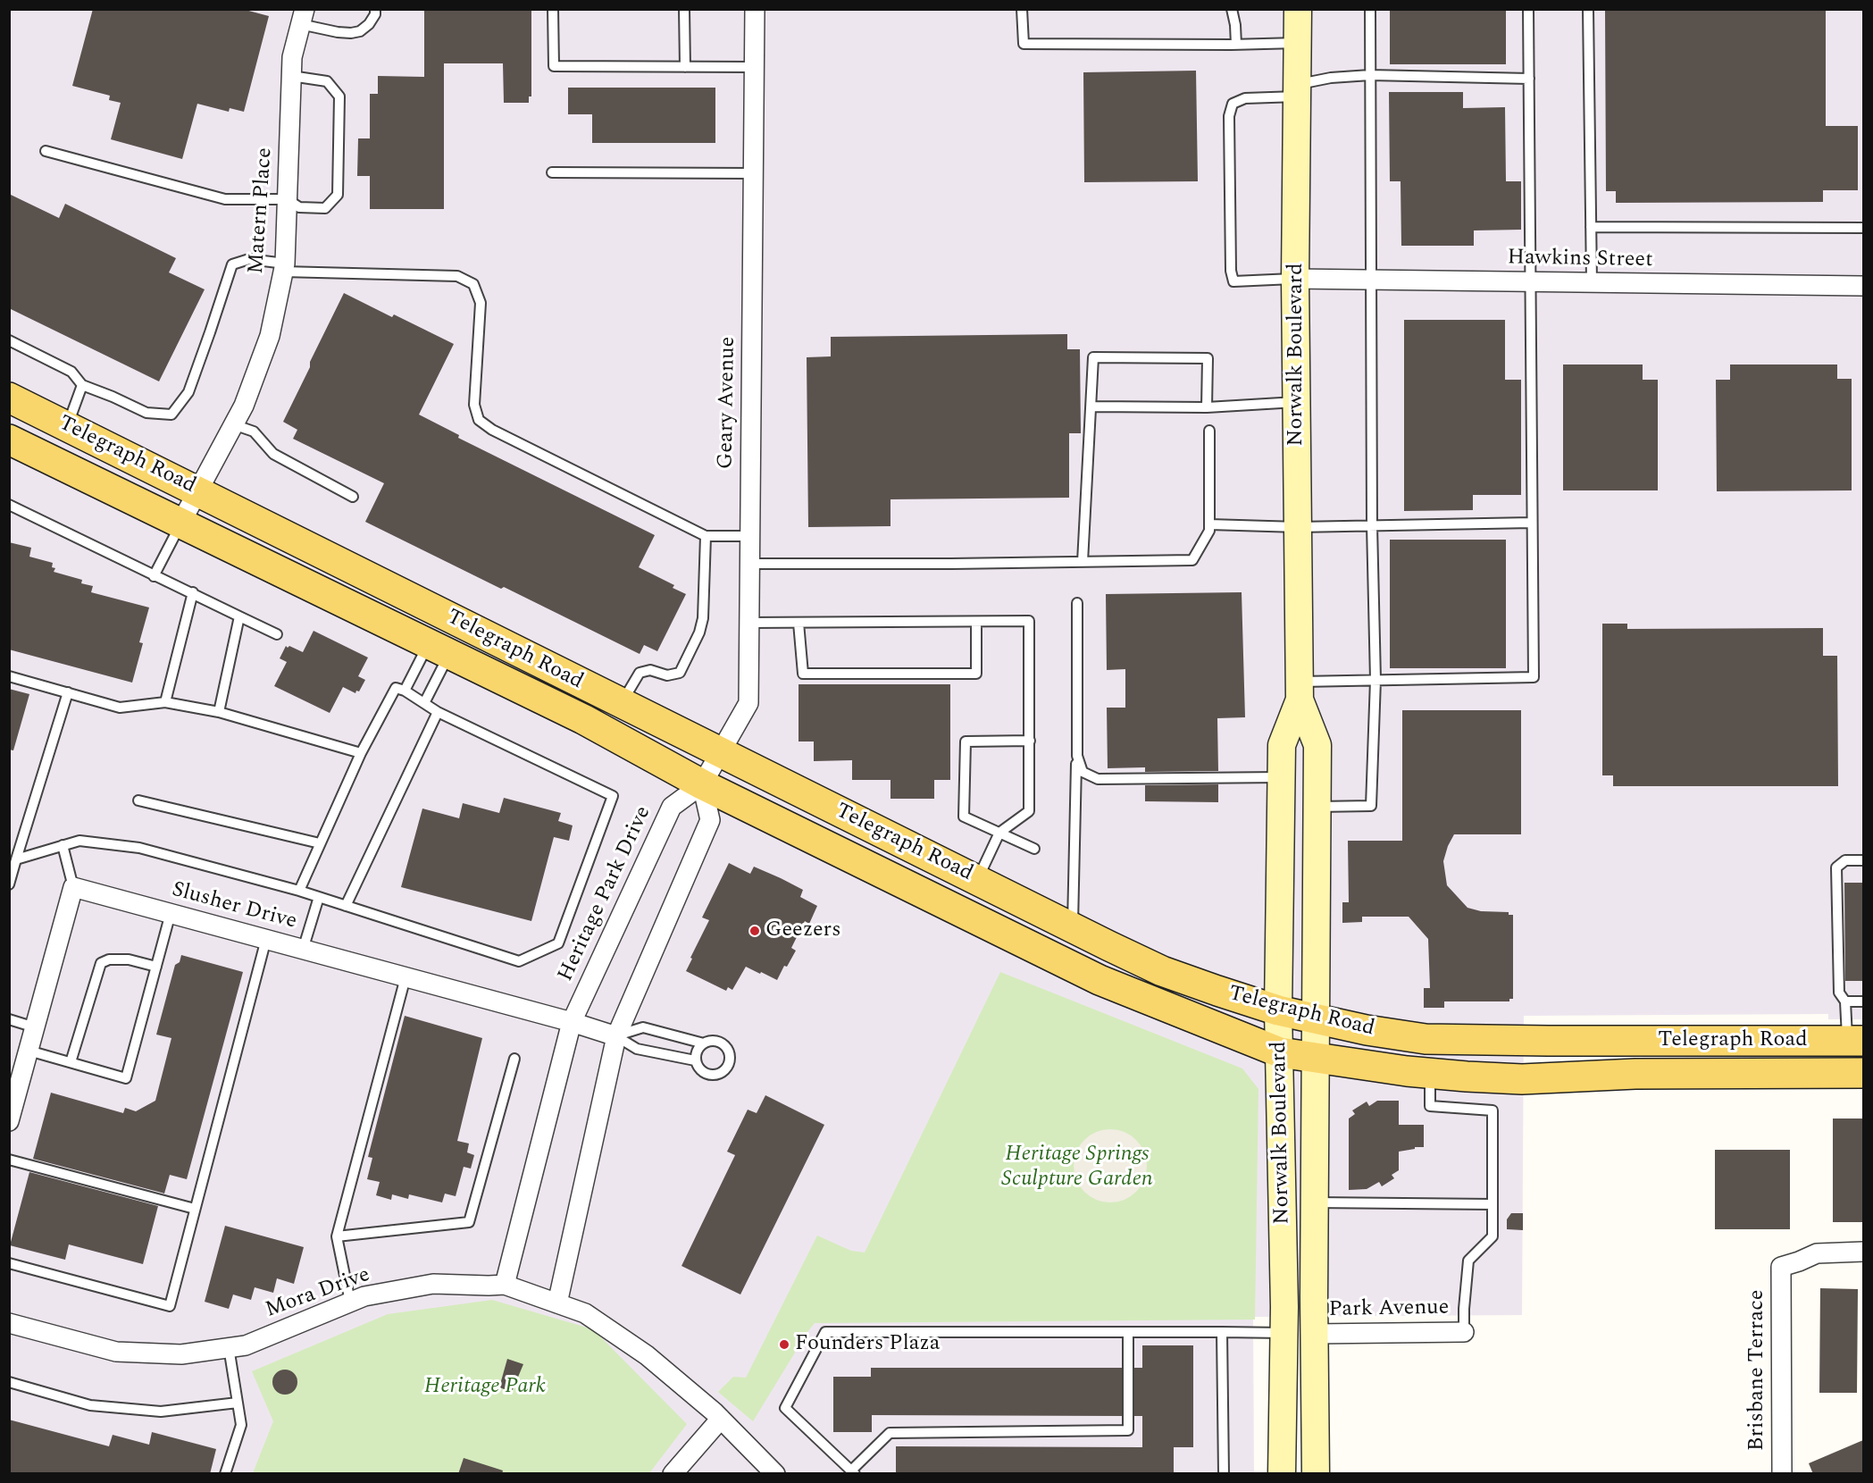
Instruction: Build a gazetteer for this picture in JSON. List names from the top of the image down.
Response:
{
  "streets": {
    "main road": ["Norwalk Boulevard", "Telegraph Road"],
    "street": [
      "Matern Place",
      "Hawkins Street",
      "Geary Avenue",
      "Heritage Park Drive",
      "Slusher Drive",
      "Mora Drive",
      "Park Avenue",
      "Brisbane Terrace"
    ]
  },
  "crossings": [
    ["Matern Place", "Telegraph Road"],
    ["Hawkins Street", "Norwalk Boulevard"],
    ["Norwalk Boulevard", "Telegraph Road"],
    ["Norwalk Boulevard", "Park Avenue"],
    ["Geary Avenue", "Telegraph Road"],
    ["Geary Avenue", "Heritage Park Drive"],
    ["Telegraph Road", "Heritage Park Drive"],
    ["Heritage Park Drive", "Slusher Drive"],
    ["Heritage Park Drive", "Mora Drive"]
  ],
  "parks": ["Heritage Springs Sculpture Garden", "Heritage Park"],
  "places": ["Geezers", "Founders Plaza"]
}
